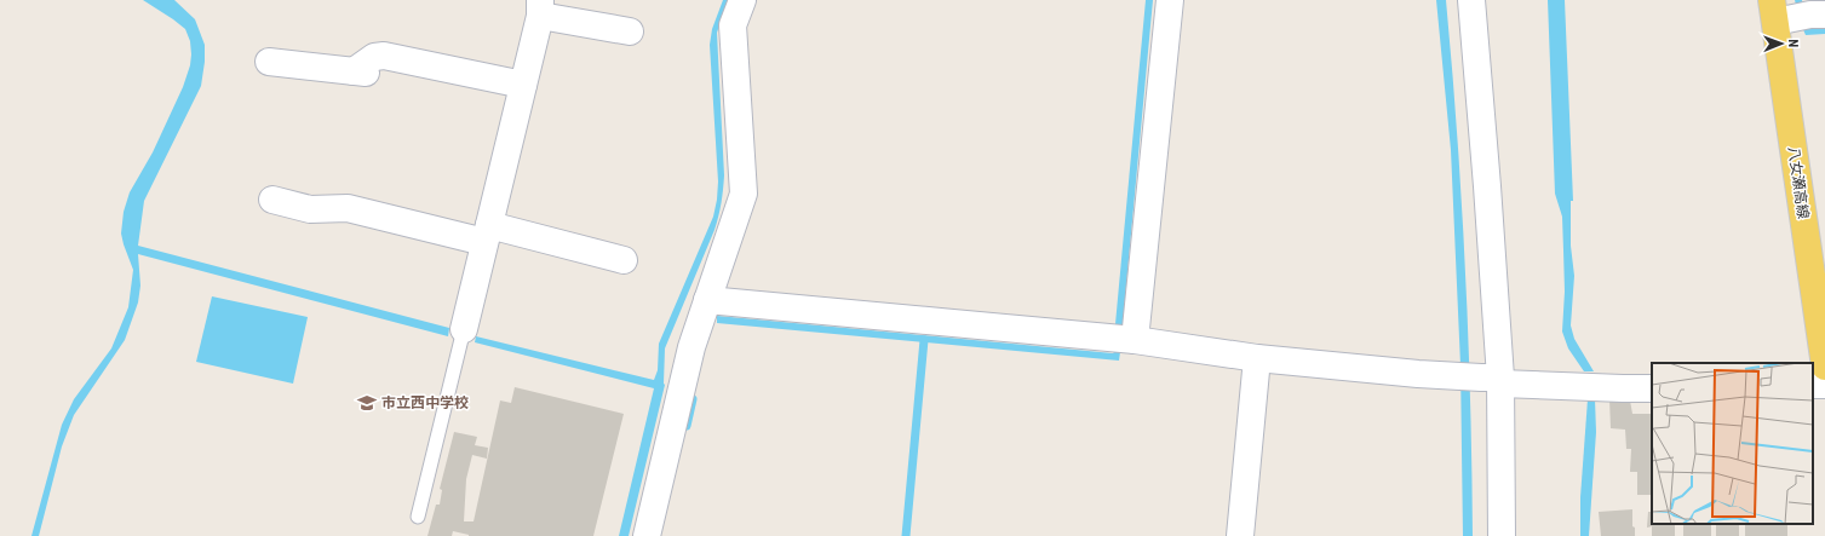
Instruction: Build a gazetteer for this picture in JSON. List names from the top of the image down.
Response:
{
  "streets": {
    "main road": ["八女瀬高線"]
  },
  "places": {
    "school or university": ["市立西中学校"]
  },
  "north": "right"
}
